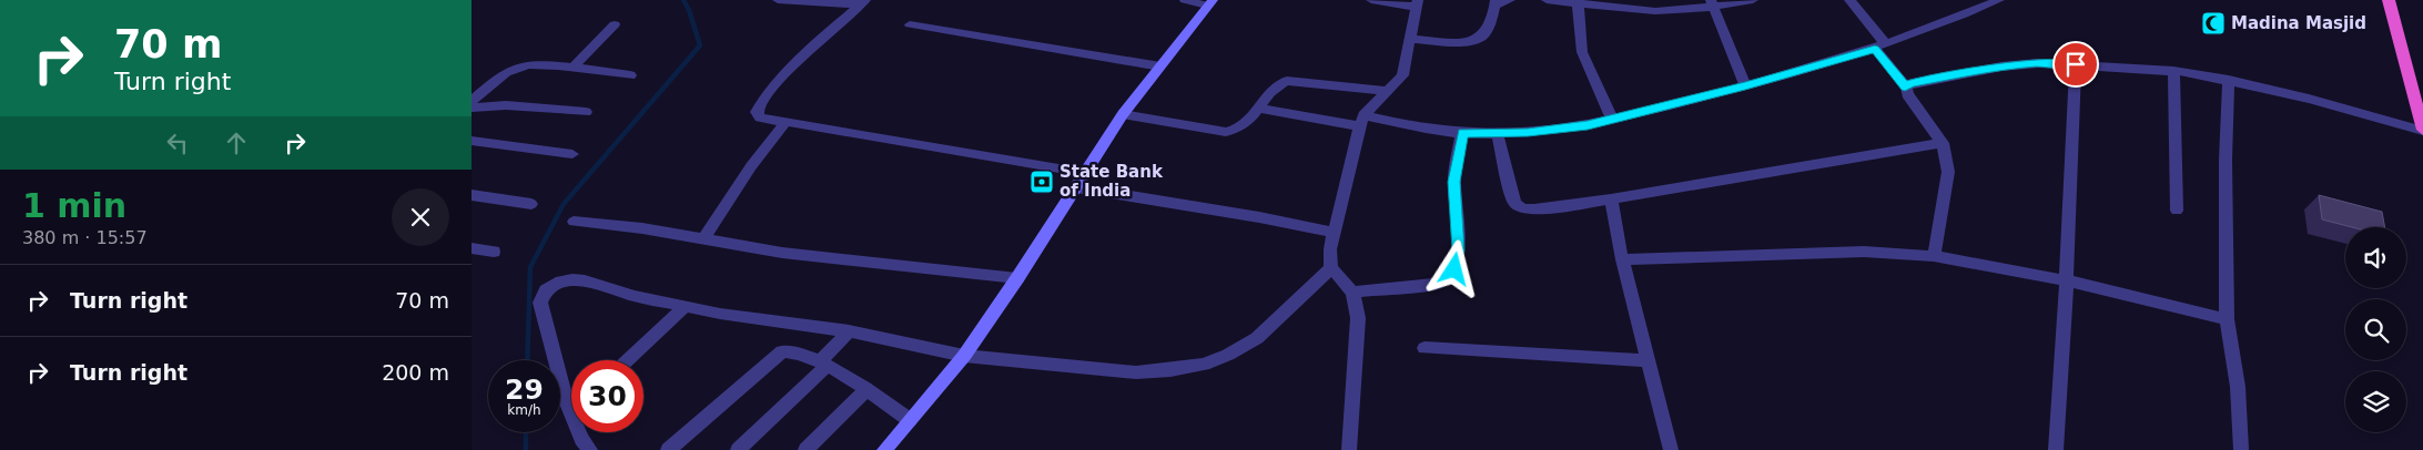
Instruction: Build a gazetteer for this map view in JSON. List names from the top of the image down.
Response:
{
  "places": {
    "mosque": ["Madina Masjid"],
    "bank": ["State Bank of India"]
  },
  "page": {
    "turn": ["70 m", "Turn right"],
    "heading": ["1 min", "380 m · 15:57"],
    "list": [
      {
        "name": "Turn right",
        "value": "70 m"
      },
      {
        "name": "Turn right",
        "value": "200 m"
      }
    ],
    "speed": "29 km/h",
    "limit": "30"
  }
}
